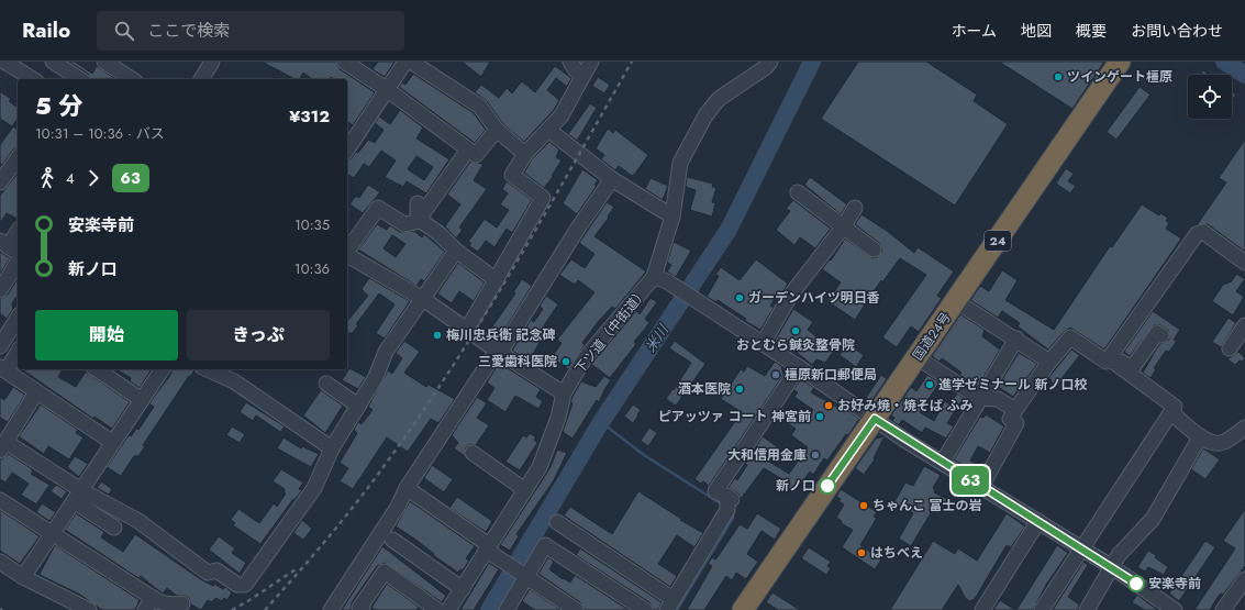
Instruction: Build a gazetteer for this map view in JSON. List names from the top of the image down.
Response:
{
  "streets": {
    "highway": ["24", "国道24号"],
    "street": ["下ツ道（中街道）"]
  },
  "water": ["米川"],
  "places": [
    "ツインゲート橿原",
    "ガーデンハイツ明日香",
    "おとむら鍼灸整骨院",
    "梅川忠兵衛 記念碑",
    "三愛歯科医院",
    "橿原新口郵便局",
    "進学ゼミナール 新ノ口校",
    "酒本医院",
    "お好み焼・焼そば ふみ",
    "ピアッツァ コート 神宮前",
    "大和信用金庫",
    "新ノ口",
    "ちゃんこ 富士の岩",
    "はちべえ",
    "安楽寺前"
  ],
  "lines": ["bus line 63"],
  "page": {
    "header": "Railo",
    "search": "ここで検索",
    "nav": [
      "ホーム",
      "地図",
      "概要",
      "お問い合わせ"
    ],
    "on_map": "63",
    "heading": ["5 分", "10:31 – 10:36 · バス", "¥312"],
    "legs": ["4", "63"],
    "list": [
      {
        "name": "安楽寺前",
        "value": "10:35"
      },
      {
        "name": "新ノ口",
        "value": "10:36"
      }
    ],
    "buttons": ["開始", "きっぷ"]
  }
}
